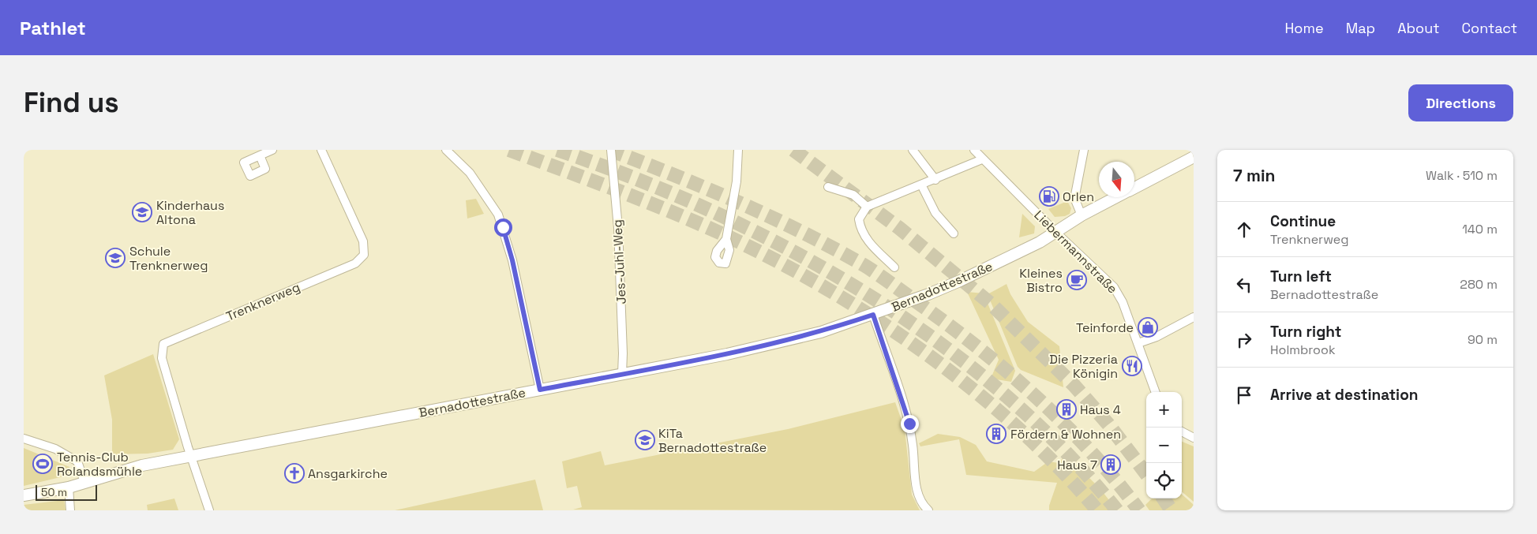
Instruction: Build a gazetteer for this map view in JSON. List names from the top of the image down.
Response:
{
  "streets": {
    "street": [
      "Liebermannstraße",
      "Jes-Juhl-Weg",
      "Bernadottestraße",
      "Trenknerweg"
    ]
  },
  "crossings": [
    ["Liebermannstraße", "Bernadottestraße"],
    ["Jes-Juhl-Weg", "Bernadottestraße"],
    ["Bernadottestraße", "Trenknerweg"]
  ],
  "places": {
    "fuel station": ["Orlen"],
    "school or university": ["Kinderhaus Altona", "Schule Trenknerweg", "KiTa Bernadottestraße"],
    "cafe": ["Kleines Bistro"],
    "shop": ["Teinforde"],
    "restaurant": ["Die Pizzeria Königin"],
    "building": ["Haus 4", "Fördern & Wohnen", "Haus 7"],
    "sports": ["Tennis-Club Rolandsmühle"],
    "church": ["Ansgarkirche"]
  },
  "scale_bar": "50 m",
  "north": "bottom",
  "page": {
    "header": "Pathlet",
    "nav": [
      "Home",
      "Map",
      "About",
      "Contact"
    ],
    "buttons": "Directions",
    "title": "Find us",
    "heading": ["7 min", "Walk · 510 m"],
    "list": [
      ["Continue", "Trenknerweg", "140 m"],
      ["Turn left", "Bernadottestraße", "280 m"],
      ["Turn right", "Holmbrook", "90 m"],
      "Arrive at destination"
    ],
    "map_buttons": ["+", "−"],
    "scale": "50 m"
  }
}
